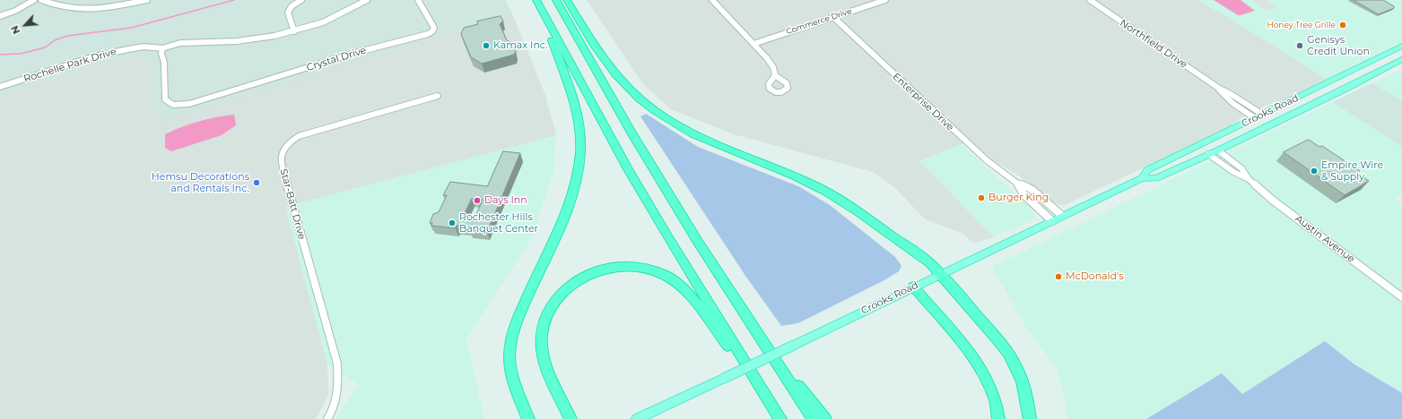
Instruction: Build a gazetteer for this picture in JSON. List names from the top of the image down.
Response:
{
  "streets": {
    "main road": ["Crooks Road"],
    "street": [
      "Commerce Drive",
      "Northfield Drive",
      "Crystal Drive",
      "Rochelle Park Drive",
      "Enterprise Drive",
      "Star-Batt Drive",
      "Austin Avenue"
    ]
  },
  "crossings": [
    ["Commerce Drive", "Enterprise Drive"],
    ["Northfield Drive", "Crooks Road"],
    ["Crystal Drive", "Rochelle Park Drive"],
    ["Enterprise Drive", "Crooks Road"],
    ["Crooks Road", "Austin Avenue"]
  ],
  "places": [
    "Honey Tree Grille",
    "Kamax Inc.",
    "Genisys Credit Union",
    "Empire Wire & Supply",
    "Hemsu Decorations and Rentals Inc.",
    "Burger King",
    "Days Inn",
    "Rochester Hills Banquet Center",
    "McDonald's"
  ],
  "north": "bottom left"
}
